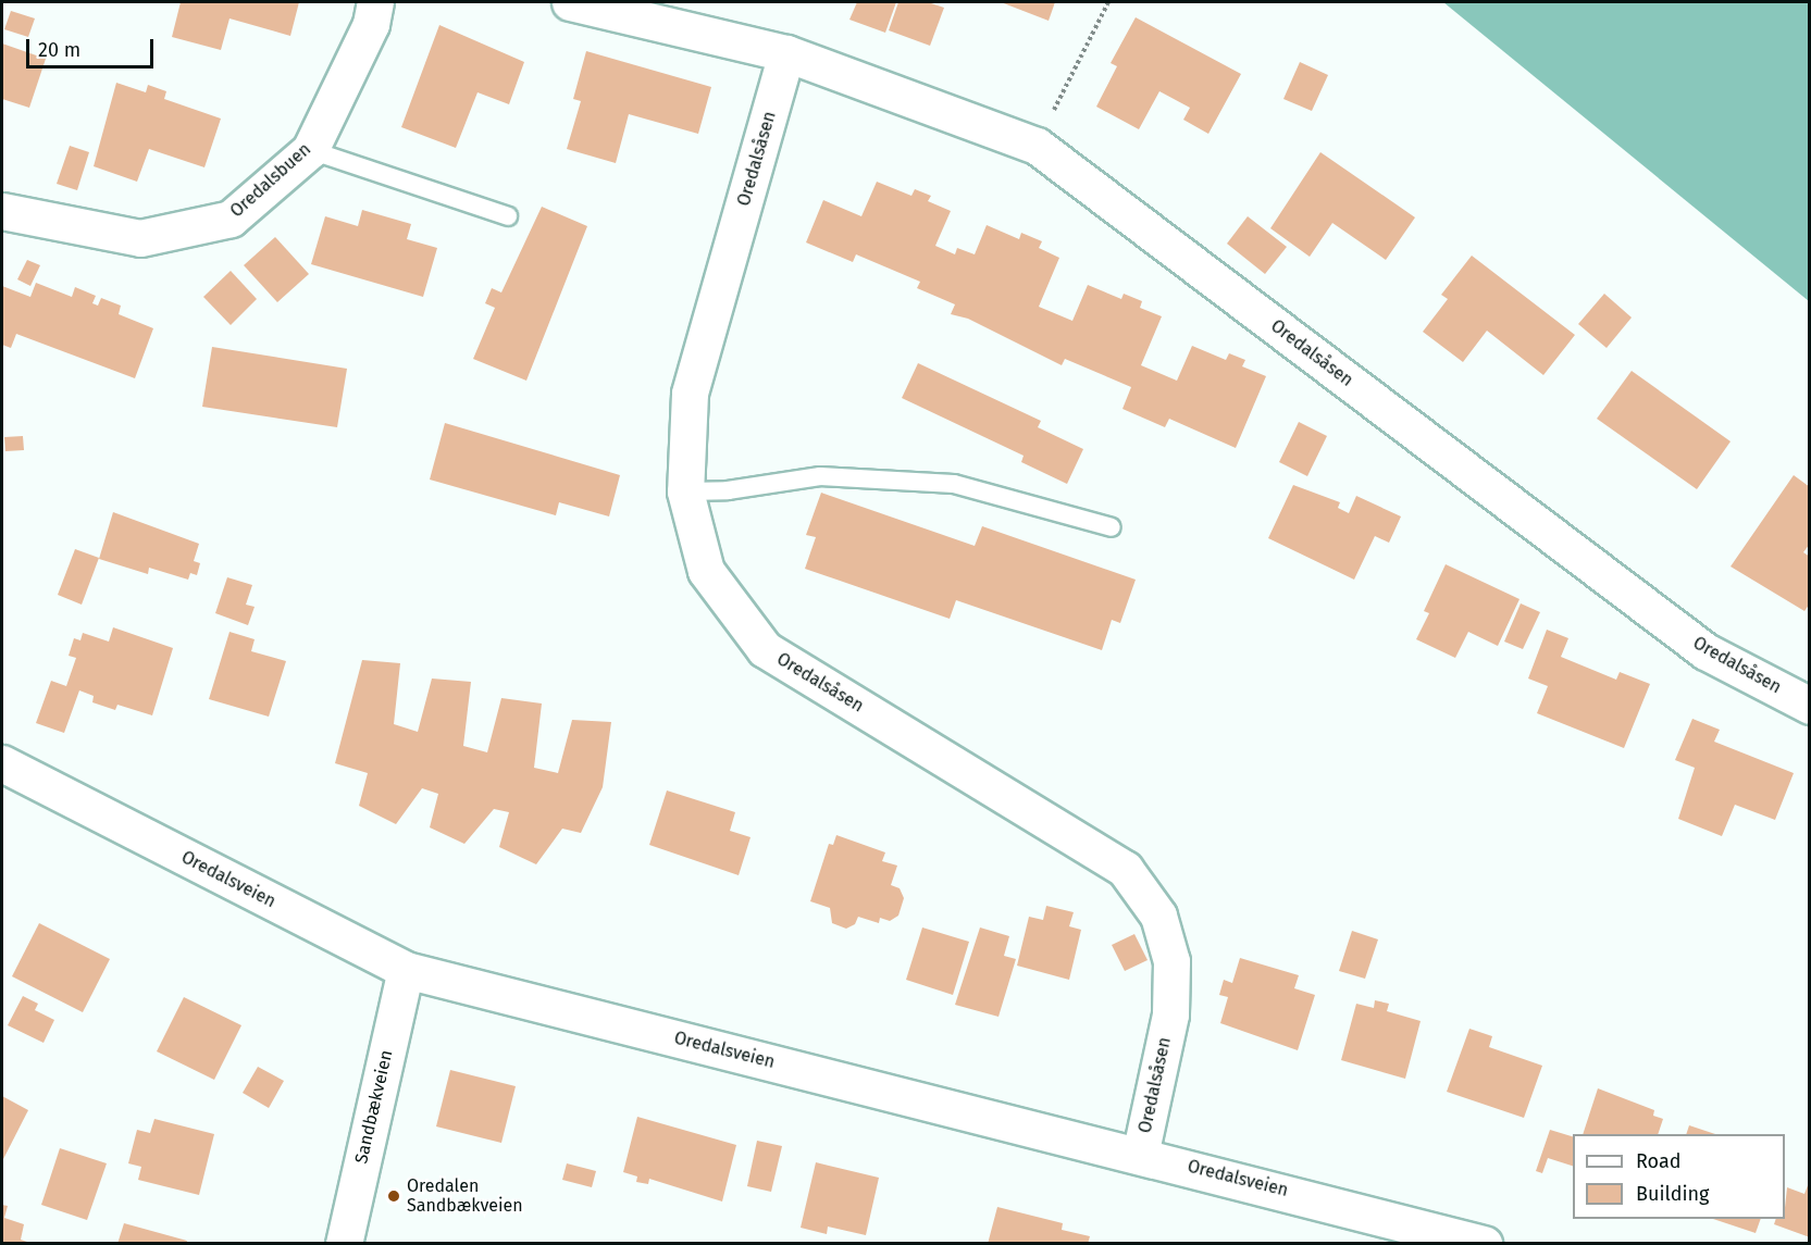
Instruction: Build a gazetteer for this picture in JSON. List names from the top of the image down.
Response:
{
  "streets": {
    "street": [
      "Oredalsåsen",
      "Oredalsbuen",
      "Oredalsveien",
      "Sandbækveien"
    ]
  },
  "crossings": [
    ["Oredalsåsen", "Oredalsveien"],
    ["Oredalsveien", "Sandbækveien"]
  ],
  "places": ["Oredalen Sandbækveien"],
  "legend": ["Road", "Building"],
  "scale_bar": "20 m"
}
